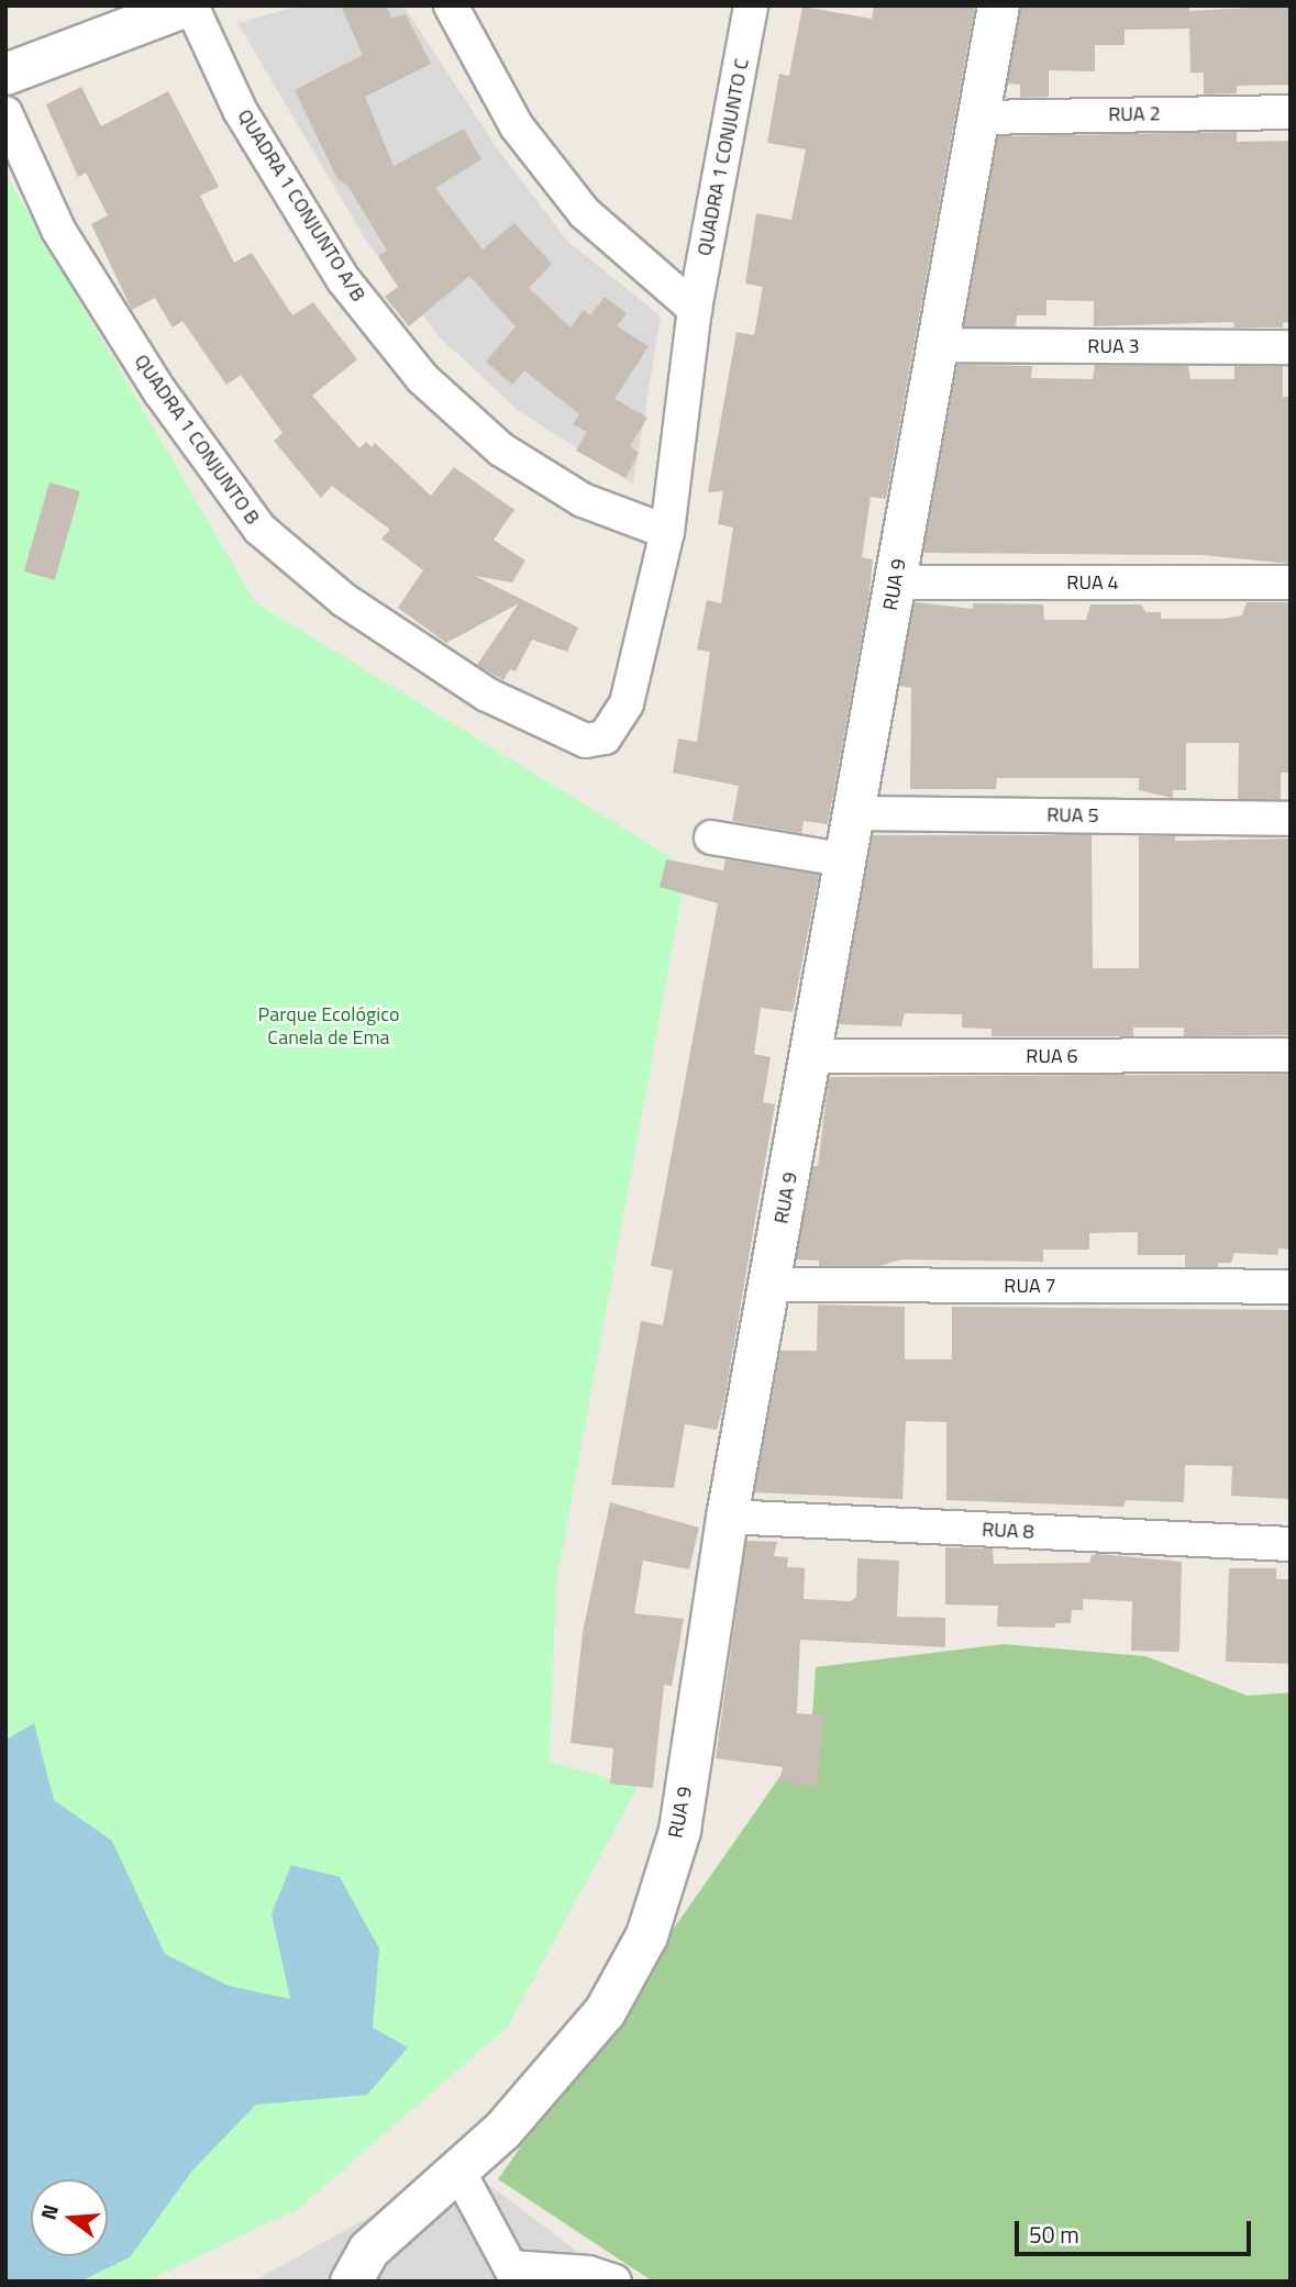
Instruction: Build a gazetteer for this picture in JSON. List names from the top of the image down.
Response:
{
  "streets": {
    "street": [
      "RUA 2",
      "QUADRA 1 CONJUNTO C",
      "QUADRA 1 CONJUNTO A/B",
      "RUA 3",
      "QUADRA 1 CONJUNTO B",
      "RUA 4",
      "RUA 9",
      "RUA 5",
      "RUA 6",
      "RUA 7",
      "RUA 8"
    ]
  },
  "crossings": [
    ["RUA 2", "RUA 9"],
    ["QUADRA 1 CONJUNTO C", "QUADRA 1 CONJUNTO A/B"],
    ["QUADRA 1 CONJUNTO C", "QUADRA 1 CONJUNTO B"],
    ["QUADRA 1 CONJUNTO A/B", "QUADRA 1 CONJUNTO B"],
    ["RUA 3", "RUA 9"],
    ["RUA 4", "RUA 9"],
    ["RUA 9", "RUA 5"],
    ["RUA 9", "RUA 6"],
    ["RUA 9", "RUA 7"],
    ["RUA 9", "RUA 8"]
  ],
  "parks": ["Parque Ecológico Canela de Ema"],
  "scale_bar": "50 m",
  "north": "left"
}
